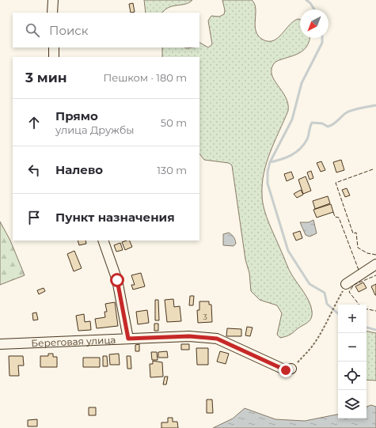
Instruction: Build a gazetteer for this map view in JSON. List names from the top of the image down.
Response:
{
  "streets": {
    "street": ["Береговая улица"]
  },
  "house_numbers": ["3"],
  "north": "bottom left",
  "page": {
    "search": "Поиск",
    "heading": ["3 мин", "Пешком · 180 m"],
    "list": [
      ["Прямо", "улица Дружбы", "50 m"],
      ["Налево", "130 m"],
      "Пункт назначения"
    ],
    "map_buttons": ["+", "−"]
  }
}
